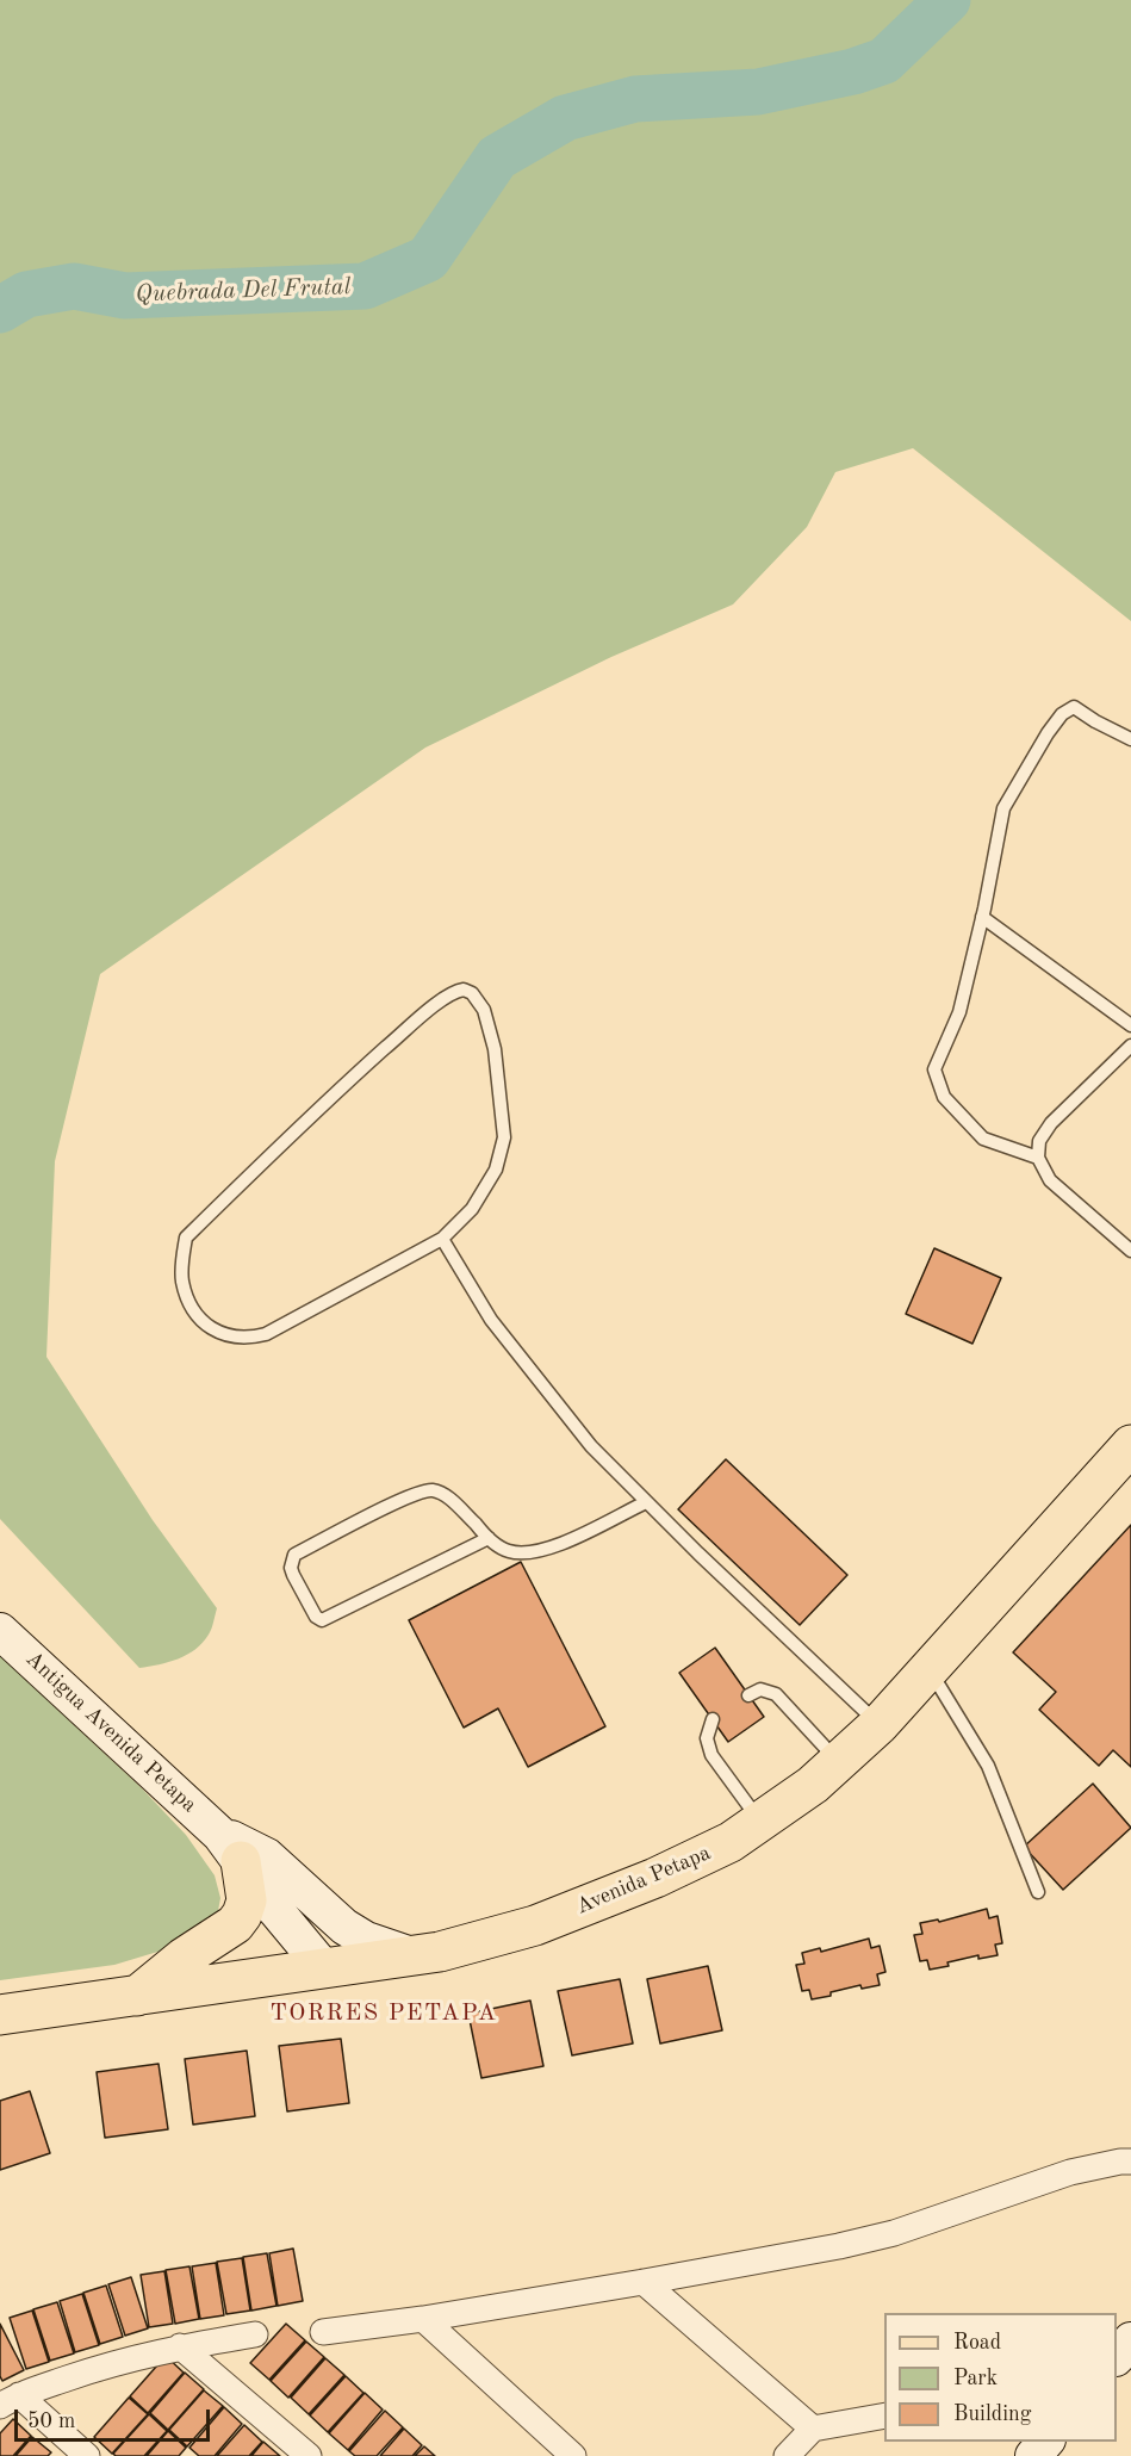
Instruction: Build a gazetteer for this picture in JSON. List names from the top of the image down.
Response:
{
  "streets": {
    "main road": ["Antigua Avenida Petapa", "Avenida Petapa"]
  },
  "crossings": [
    ["Antigua Avenida Petapa", "Avenida Petapa"]
  ],
  "districts": ["TORRES PETAPA"],
  "water": ["Quebrada Del Frutal"],
  "legend": ["Road", "Park", "Building"],
  "scale_bar": "50 m"
}
